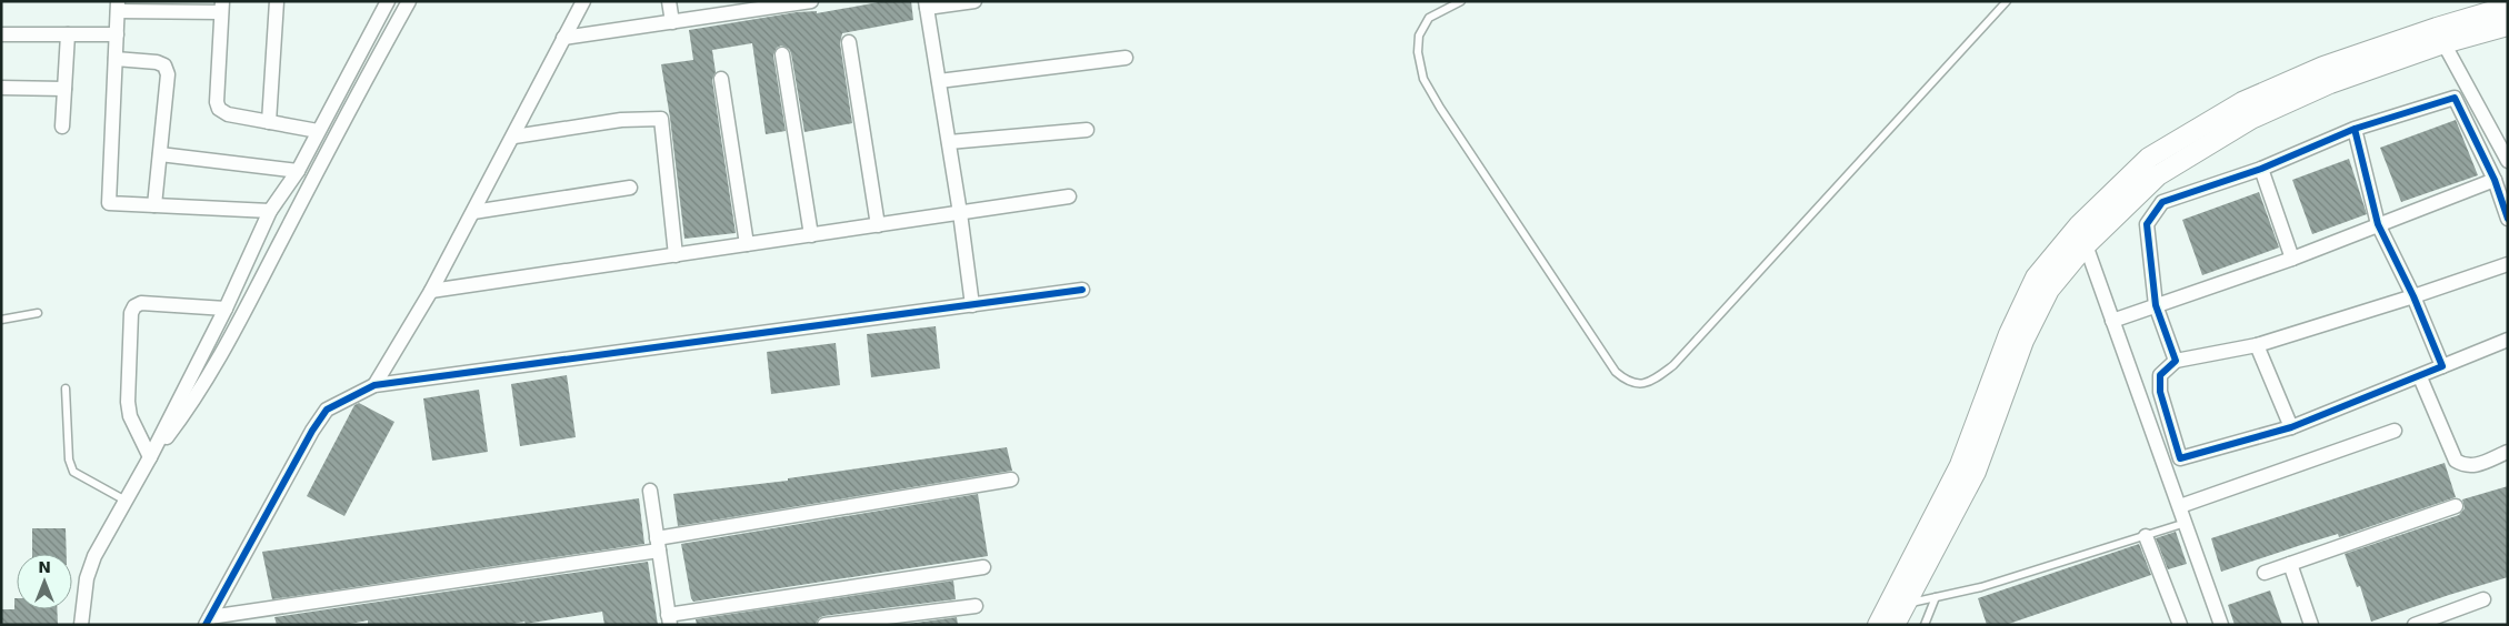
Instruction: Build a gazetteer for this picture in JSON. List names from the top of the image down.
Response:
{
  "north": "top"
}
